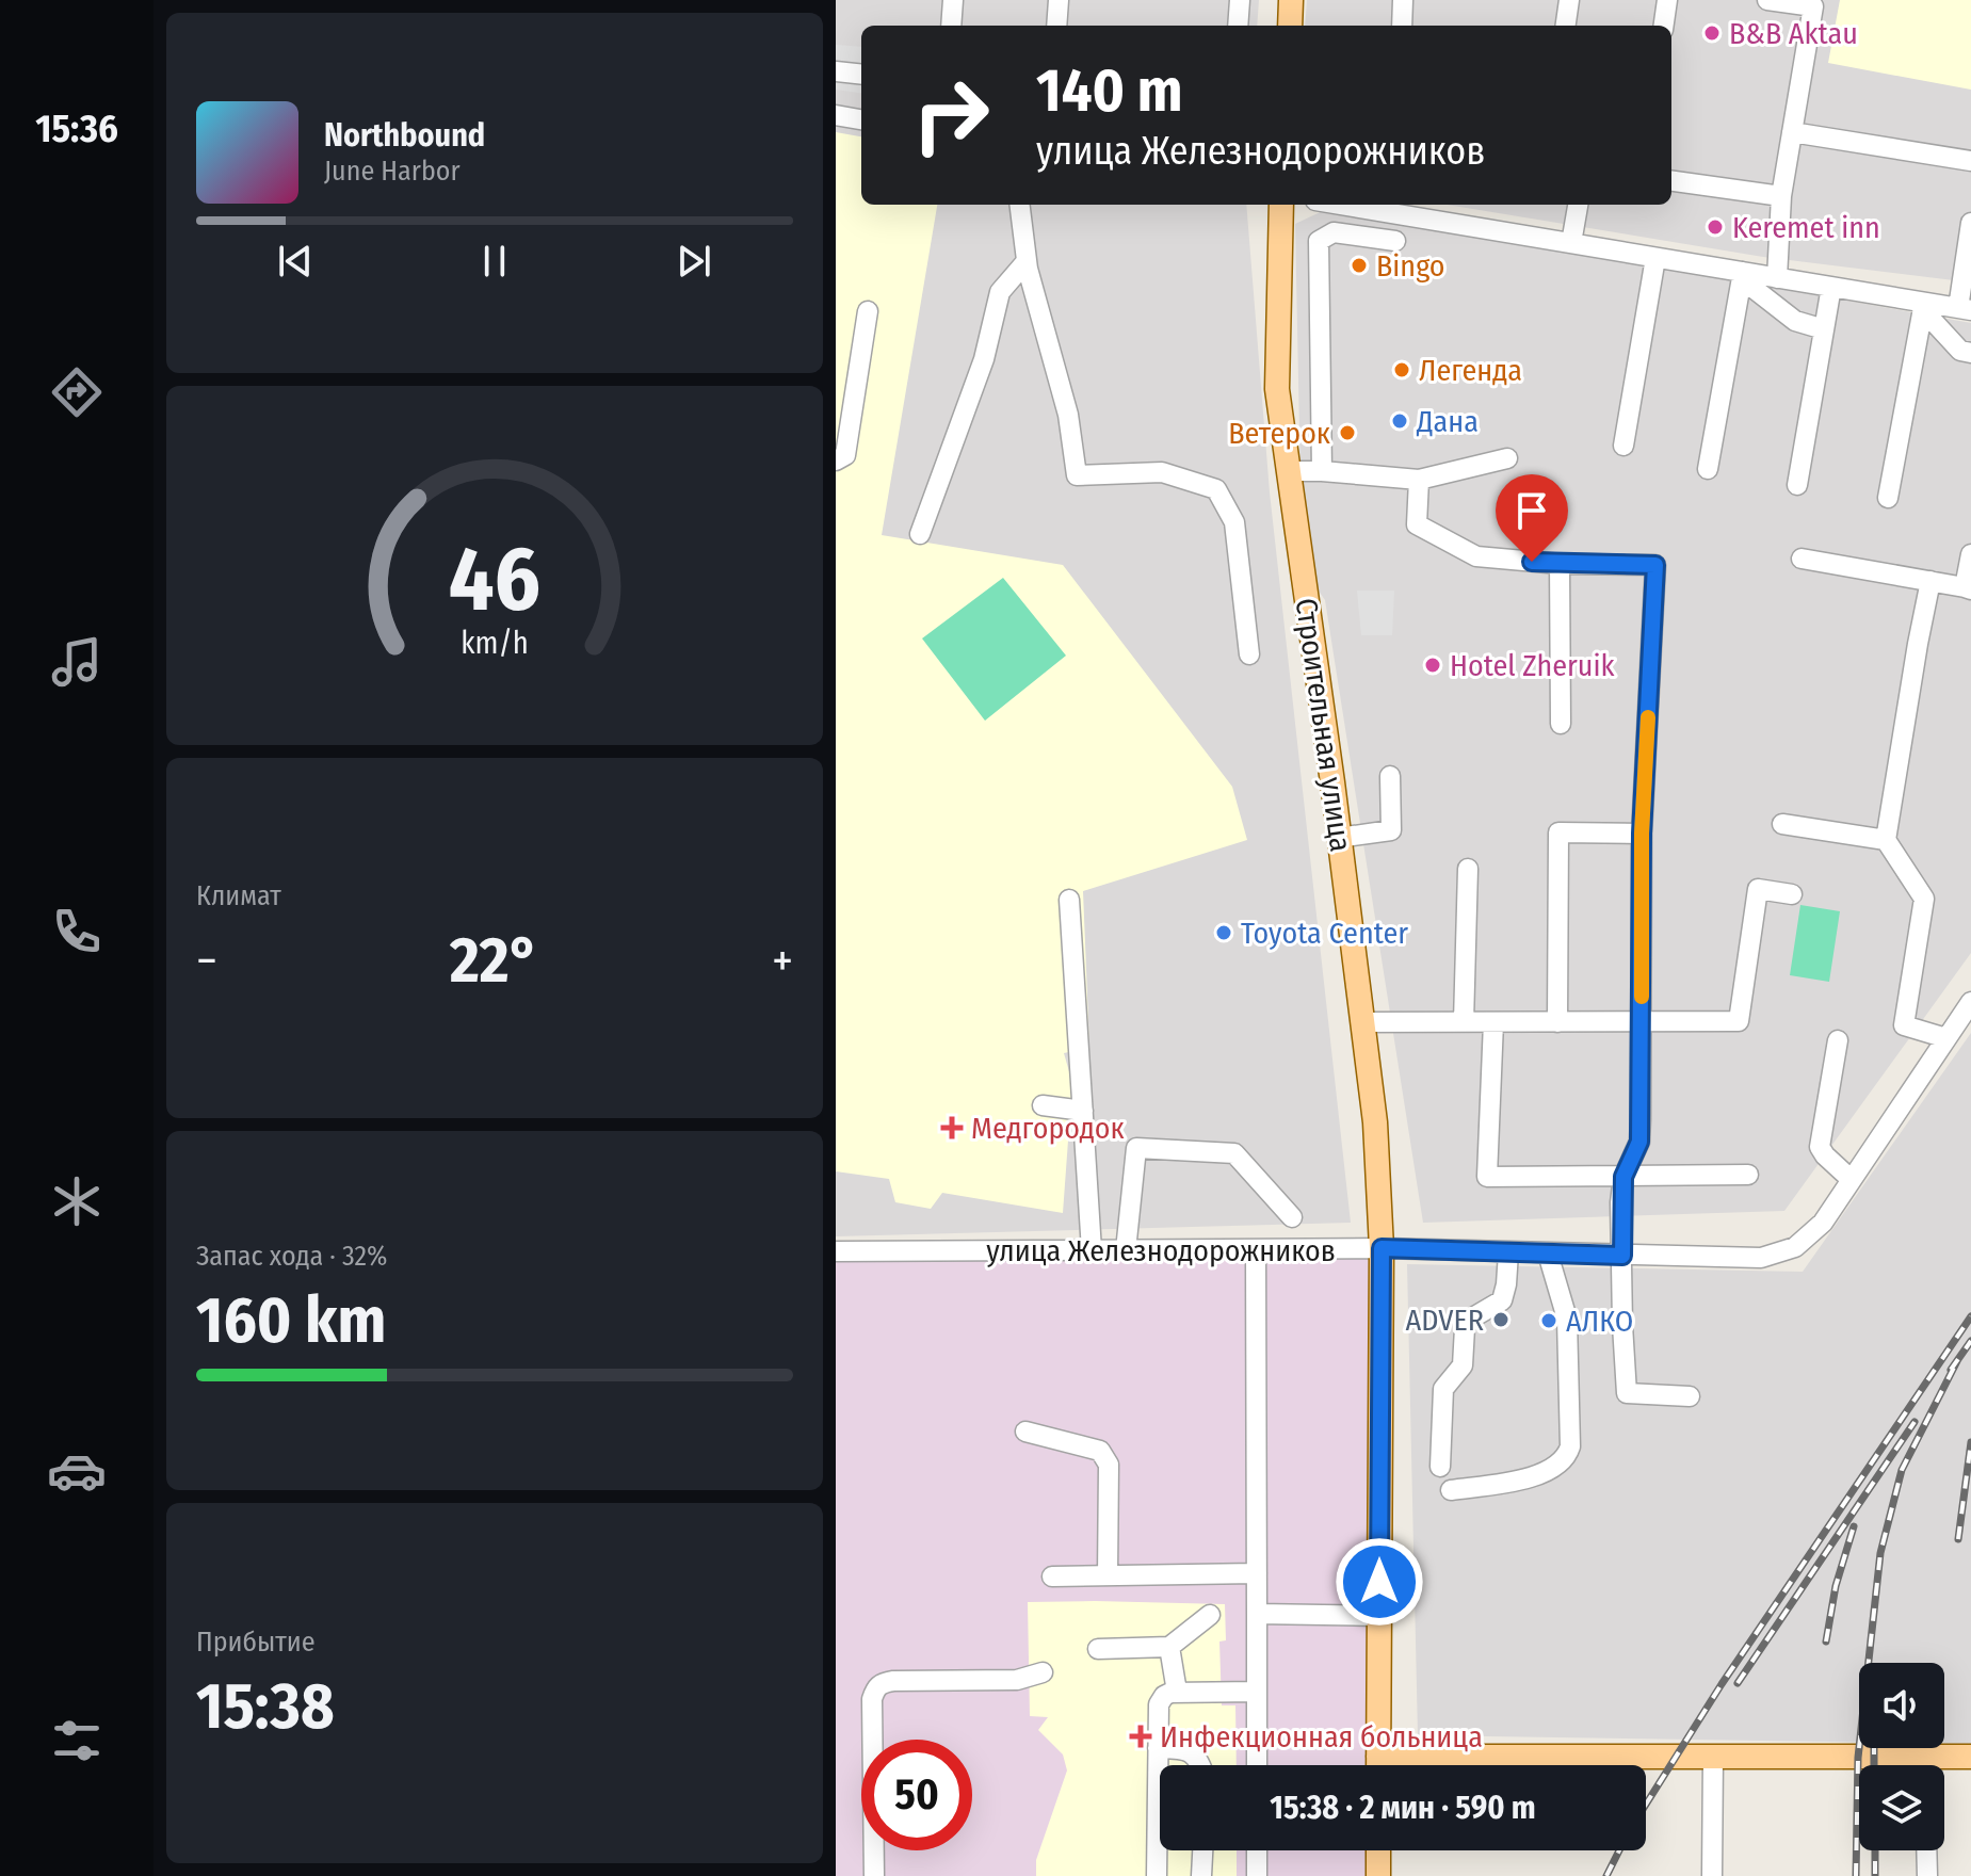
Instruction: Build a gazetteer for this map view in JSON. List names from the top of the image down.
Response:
{
  "streets": {
    "main road": ["Строительная улица"],
    "street": ["улица Железнодорожников"]
  },
  "crossings": [
    ["Строительная улица", "улица Железнодорожников"]
  ],
  "places": {
    "other": [
      "B&B Aktau",
      "Keremet inn",
      "Bingo",
      "Легенда",
      "Дана",
      "Ветерок",
      "Hotel Zheruik",
      "Toyota Center",
      "ADVER",
      "АЛКО"
    ],
    "health": ["Медгородок", "Инфекционная больница"]
  },
  "page": {
    "tabs": "15:36",
    "turn": ["140 m", "улица Железнодорожников"],
    "song": ["Northbound", "June Harbor"],
    "tile": [
      "Климат",
      ["Запас хода · 32%", "160 km"],
      ["Прибытие", "15:38"]
    ],
    "heat": ["−", "22°", "+"],
    "limit": "50",
    "trip": "15:38 · 2 мин · 590 m",
    "gauge": ["46", "km/h"]
  }
}
